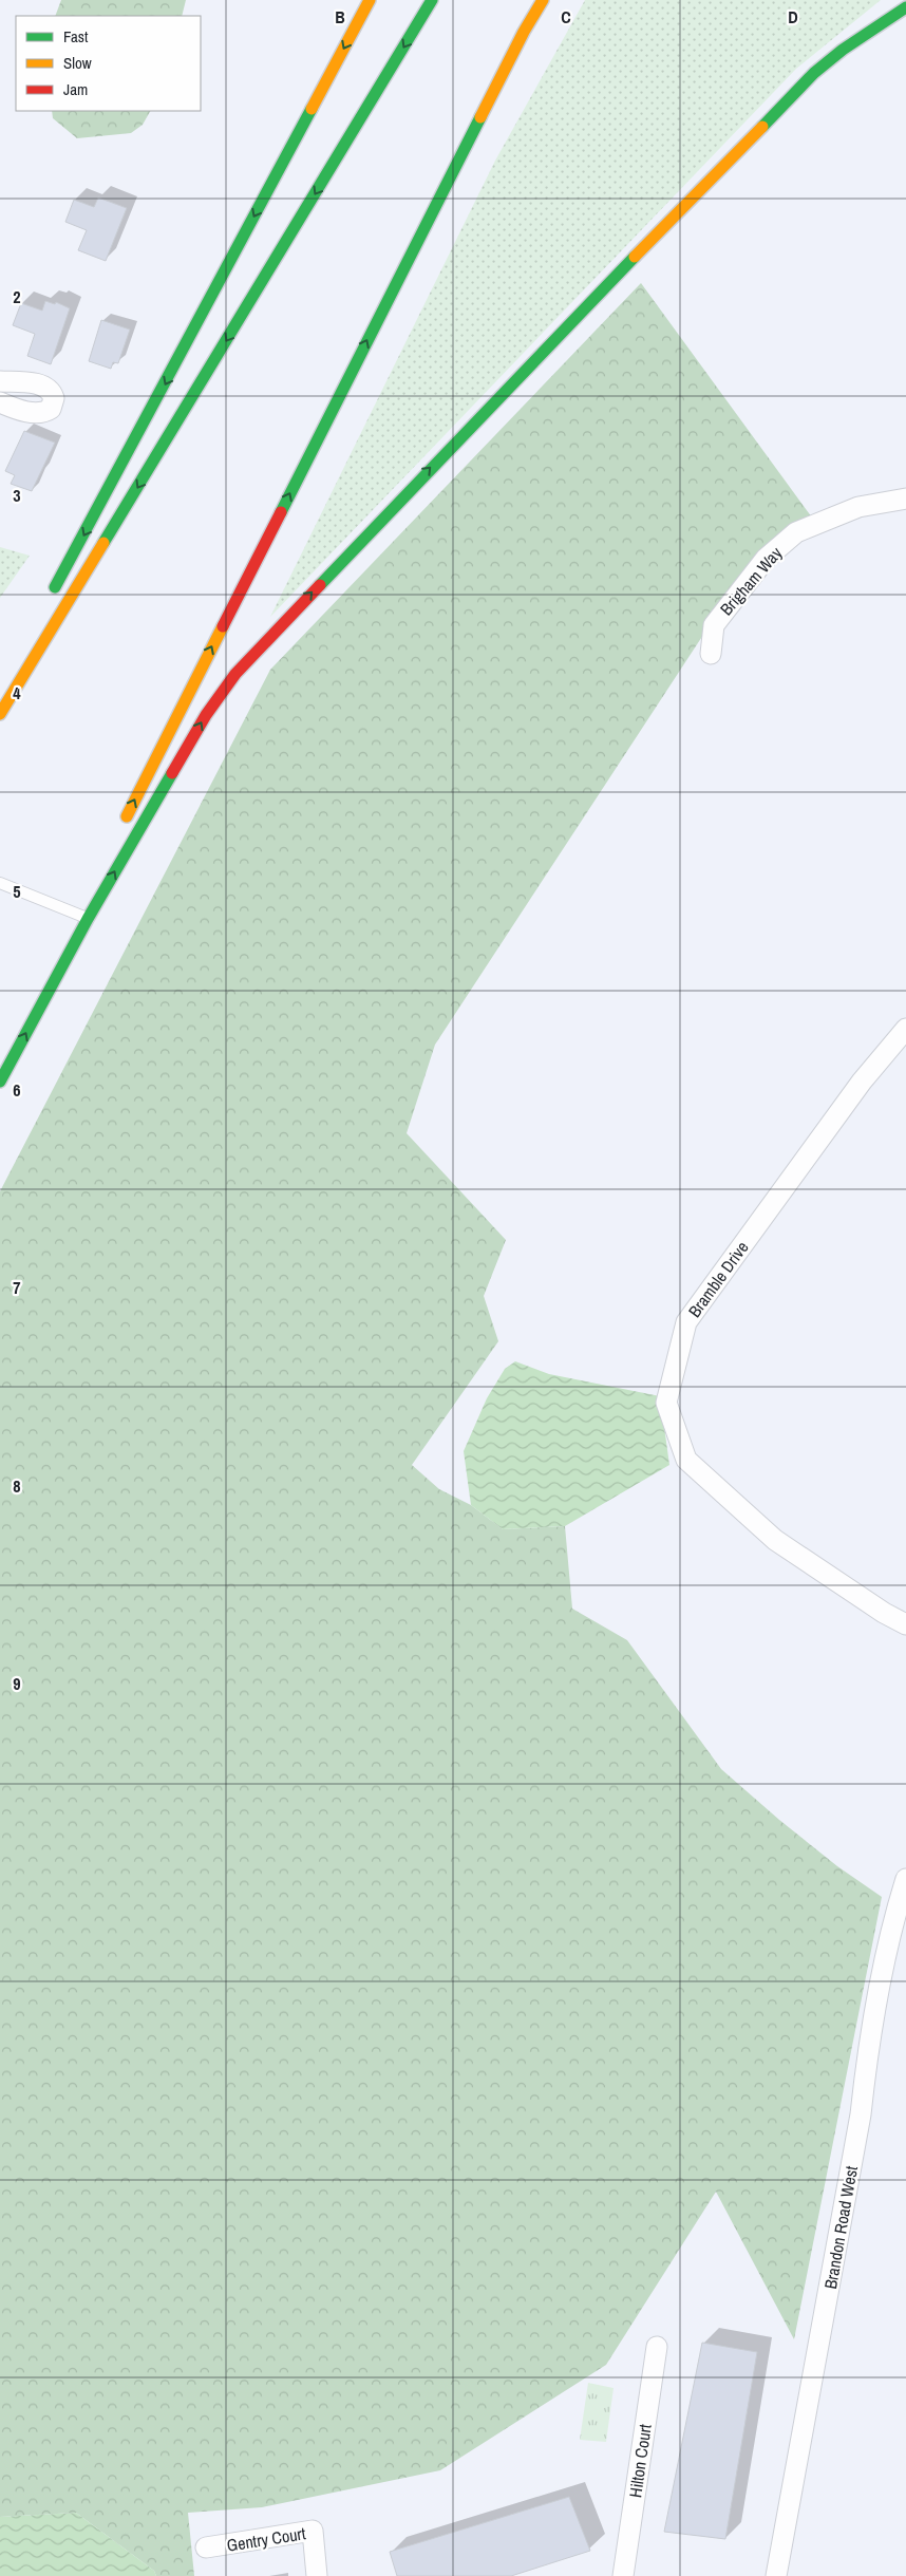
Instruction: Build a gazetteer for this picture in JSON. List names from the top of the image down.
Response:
{
  "streets": {
    "street": [
      "Brigham Way",
      "Bramble Drive",
      "Brandon Road West",
      "Hilton Court",
      "Gentry Court"
    ]
  },
  "legend": ["Fast", "Slow", "Jam"],
  "grid": {
    "columns": ["B", "C", "D"],
    "rows": [
      "2",
      "3",
      "4",
      "5",
      "6",
      "7",
      "8",
      "9"
    ]
  }
}
